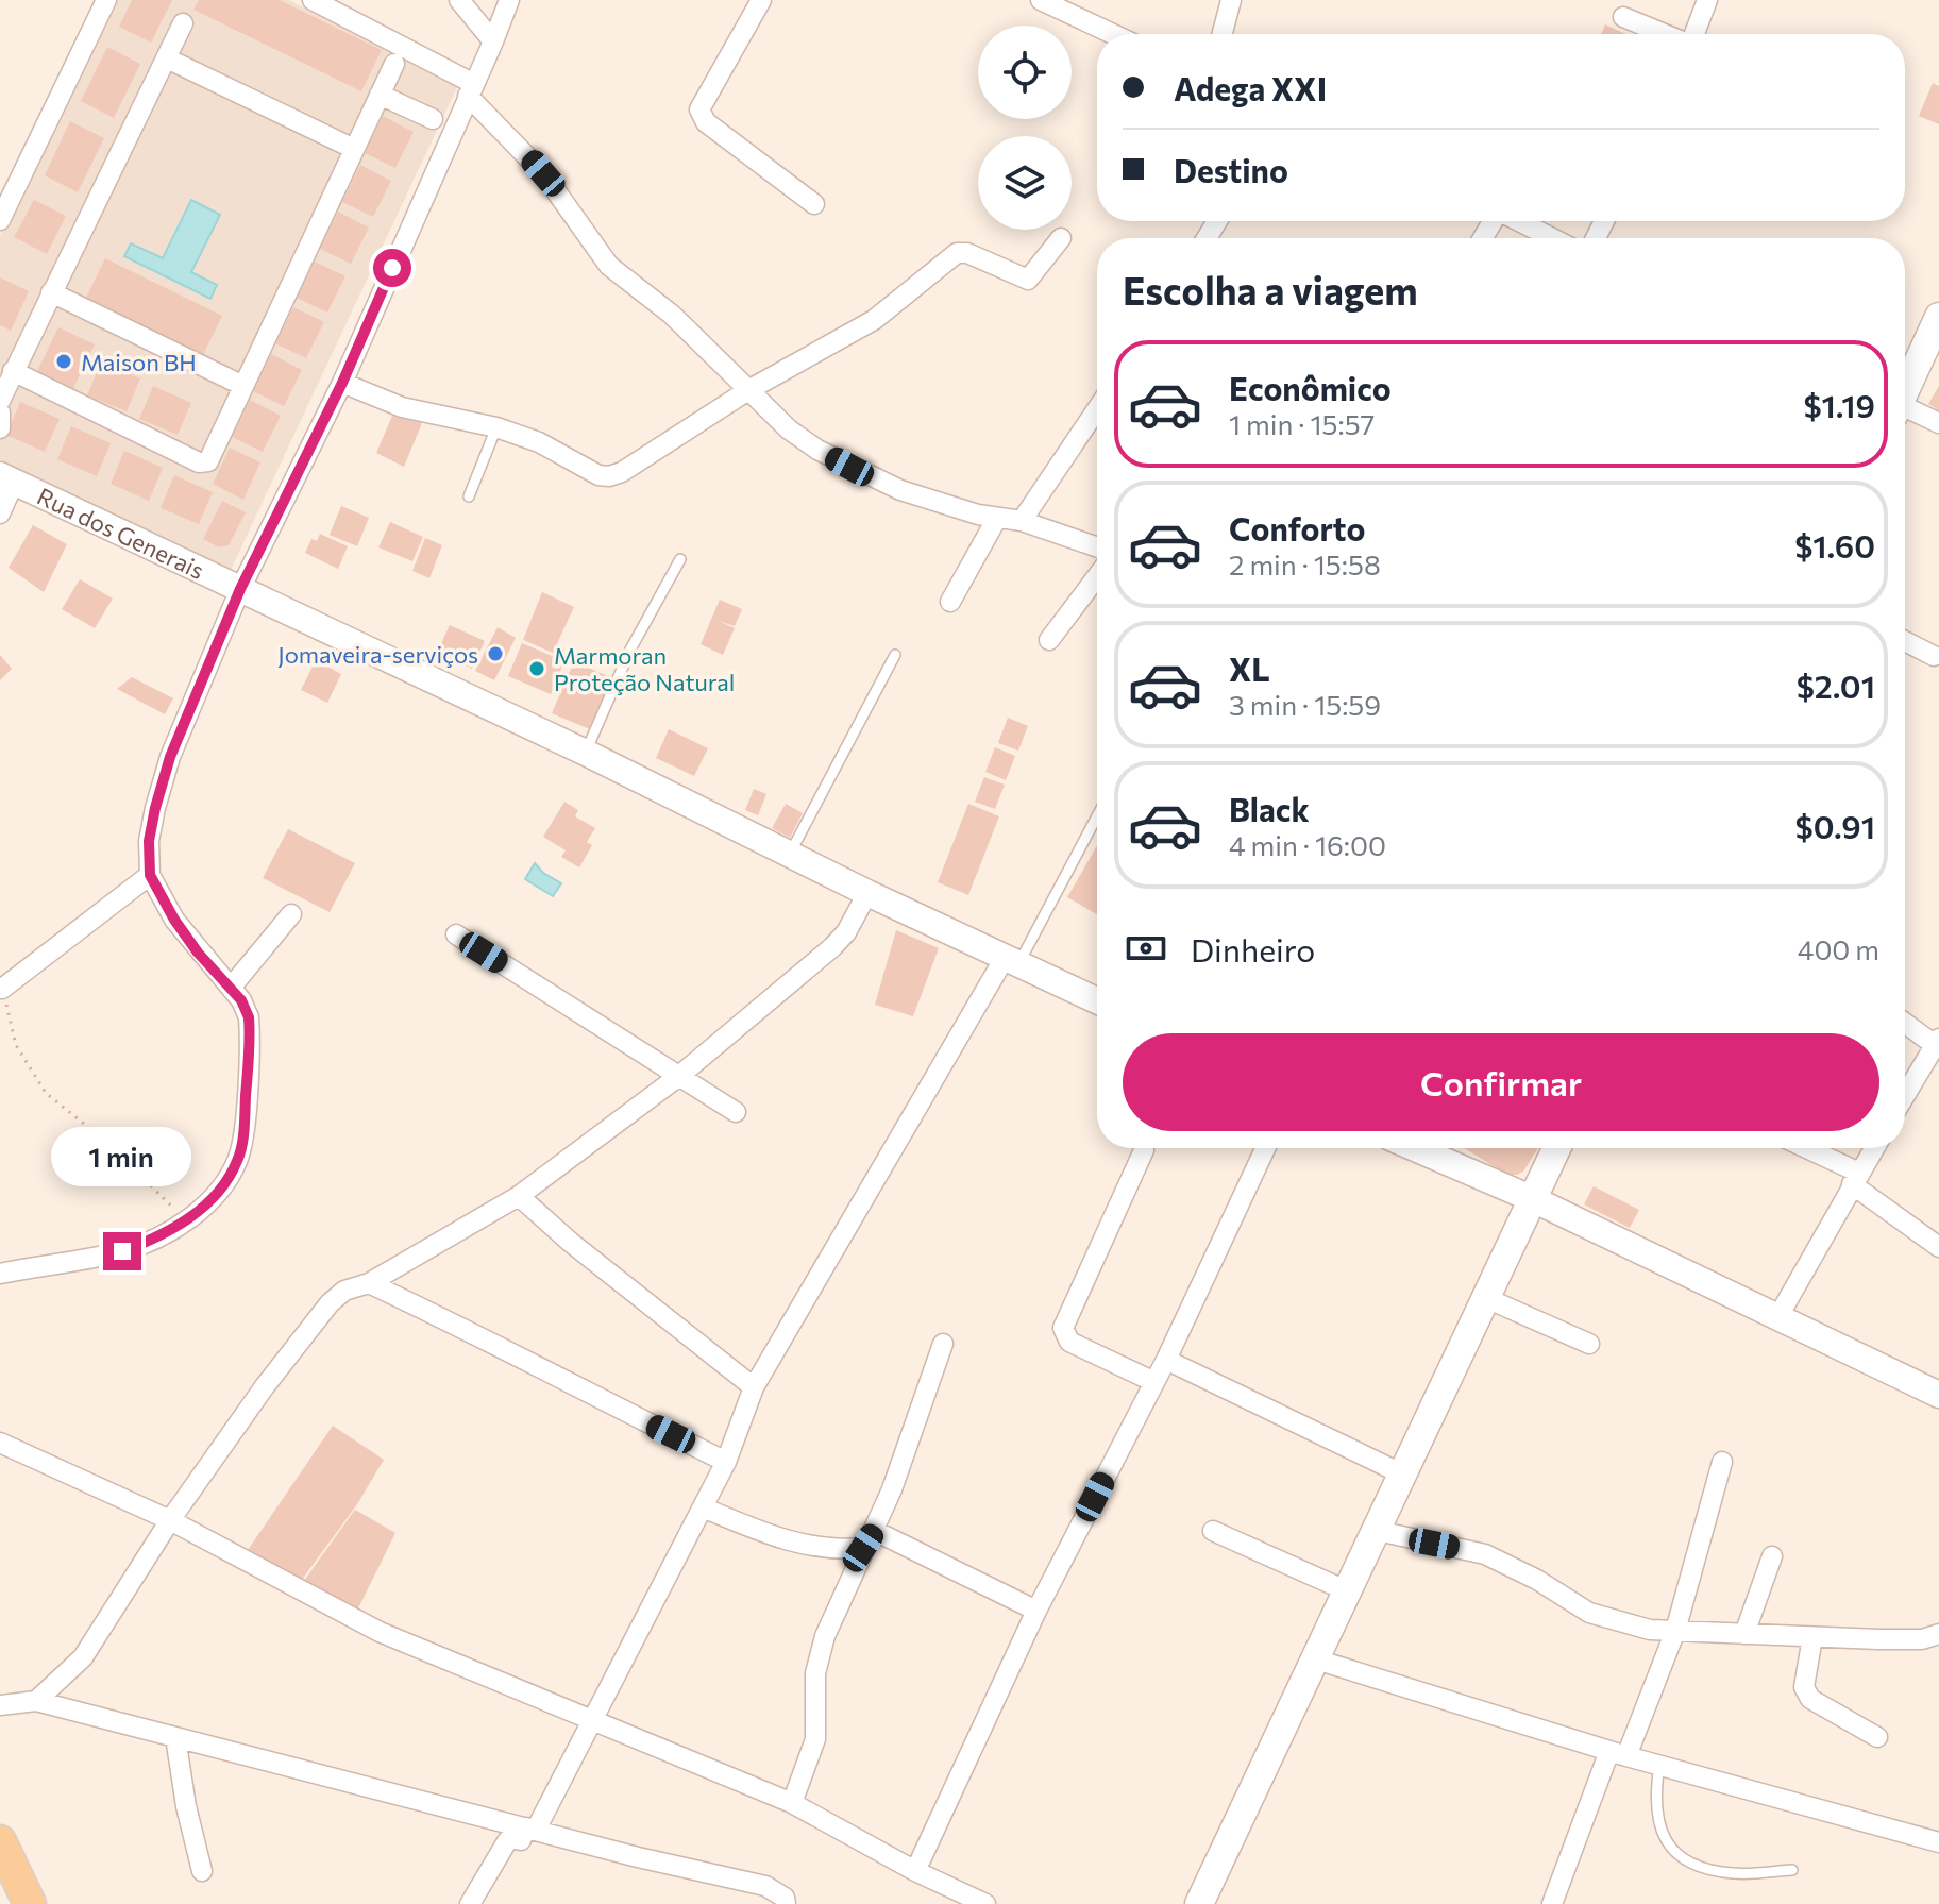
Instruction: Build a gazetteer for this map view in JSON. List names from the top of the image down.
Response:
{
  "streets": {
    "street": ["Rua dos Generais"]
  },
  "places": ["Maison BH", "Jomaveira-serviços", "Marmoran Proteção Natural"],
  "page": {
    "banner": ["Adega XXI", "Destino"],
    "heading": "Escolha a viagem",
    "list": [
      {
        "name": "Econômico",
        "note": "1 min · 15:57",
        "value": "$1.19"
      },
      {
        "name": "Conforto",
        "note": "2 min · 15:58",
        "value": "$1.60"
      },
      {
        "name": "XL",
        "note": "3 min · 15:59",
        "value": "$2.01"
      },
      {
        "name": "Black",
        "note": "4 min · 16:00",
        "value": "$0.91"
      }
    ],
    "pay": ["Dinheiro", "400 m"],
    "buttons": "Confirmar",
    "bubble": "1 min"
  }
}
